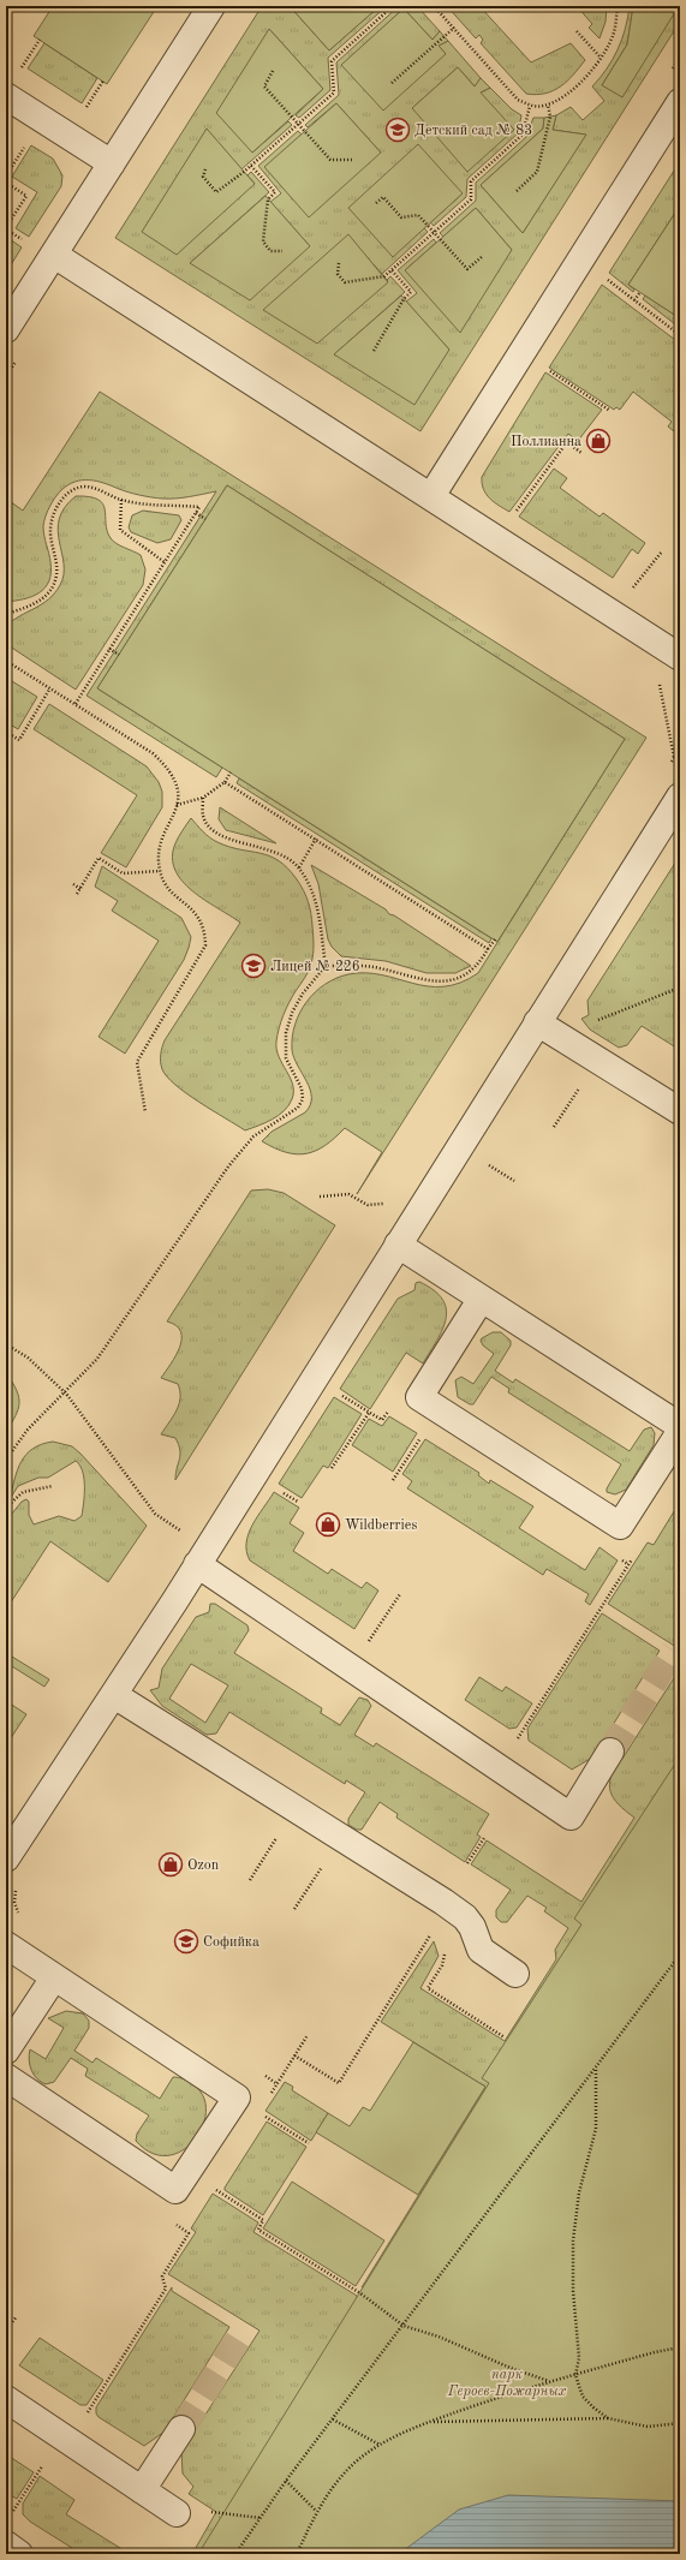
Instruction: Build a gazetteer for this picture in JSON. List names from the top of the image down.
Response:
{
  "parks": ["парк Героев-Пожарных"],
  "places": {
    "school or university": ["Детский сад № 83", "Лицей № 226", "Софийка"],
    "shop": ["Поллианна", "Wildberries", "Ozon"]
  }
}
